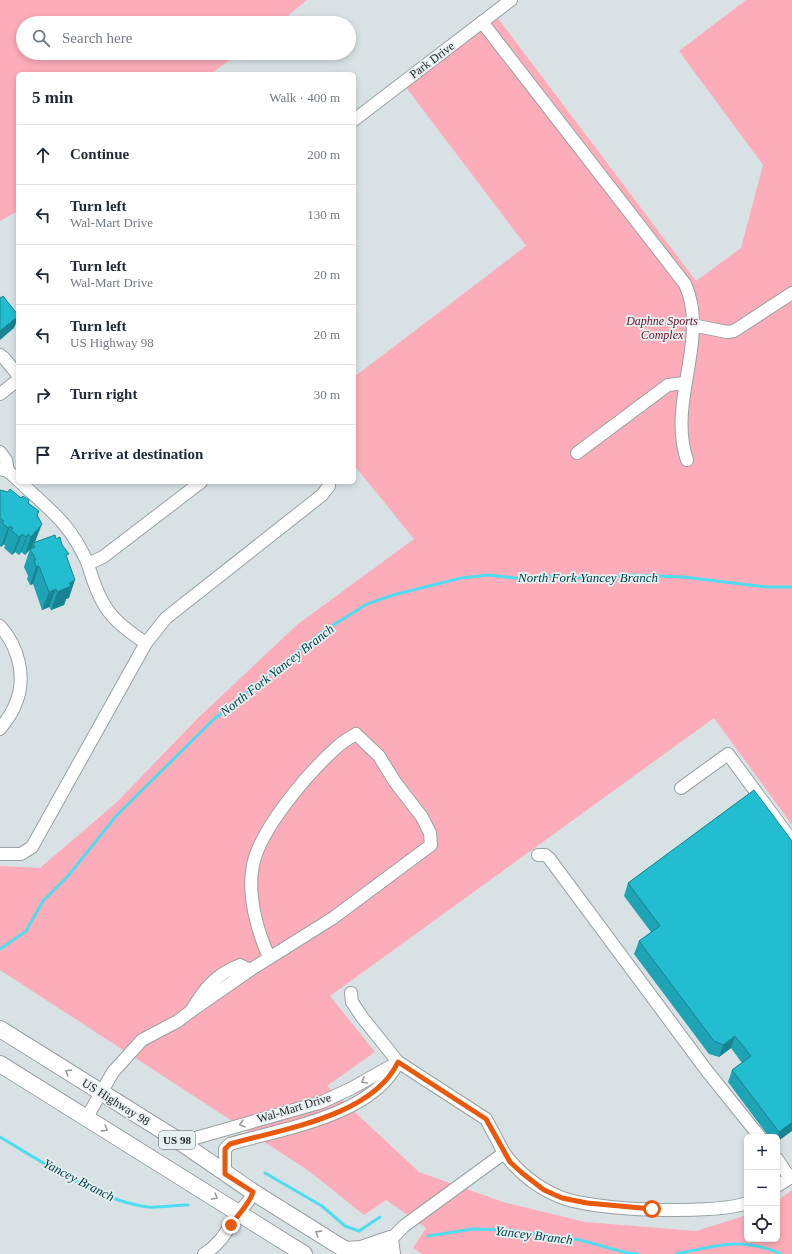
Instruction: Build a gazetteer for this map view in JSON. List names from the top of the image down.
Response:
{
  "streets": {
    "main road": ["US Highway 98", "US 98"],
    "street": ["Park Drive", "Wal-Mart Drive"]
  },
  "crossings": [
    ["US Highway 98", "Wal-Mart Drive"]
  ],
  "one_way": ["Wal-Mart Drive"],
  "water": ["North Fork Yancey Branch", "Yancey Branch"],
  "parks": ["Daphne Sports Complex"],
  "page": {
    "search": "Search here",
    "heading": ["5 min", "Walk · 400 m"],
    "list": [
      ["Continue", "200 m"],
      ["Turn left", "Wal-Mart Drive", "130 m"],
      ["Turn left", "Wal-Mart Drive", "20 m"],
      ["Turn left", "US Highway 98", "20 m"],
      ["Turn right", "30 m"],
      "Arrive at destination"
    ],
    "map_buttons": ["+", "−"]
  }
}
